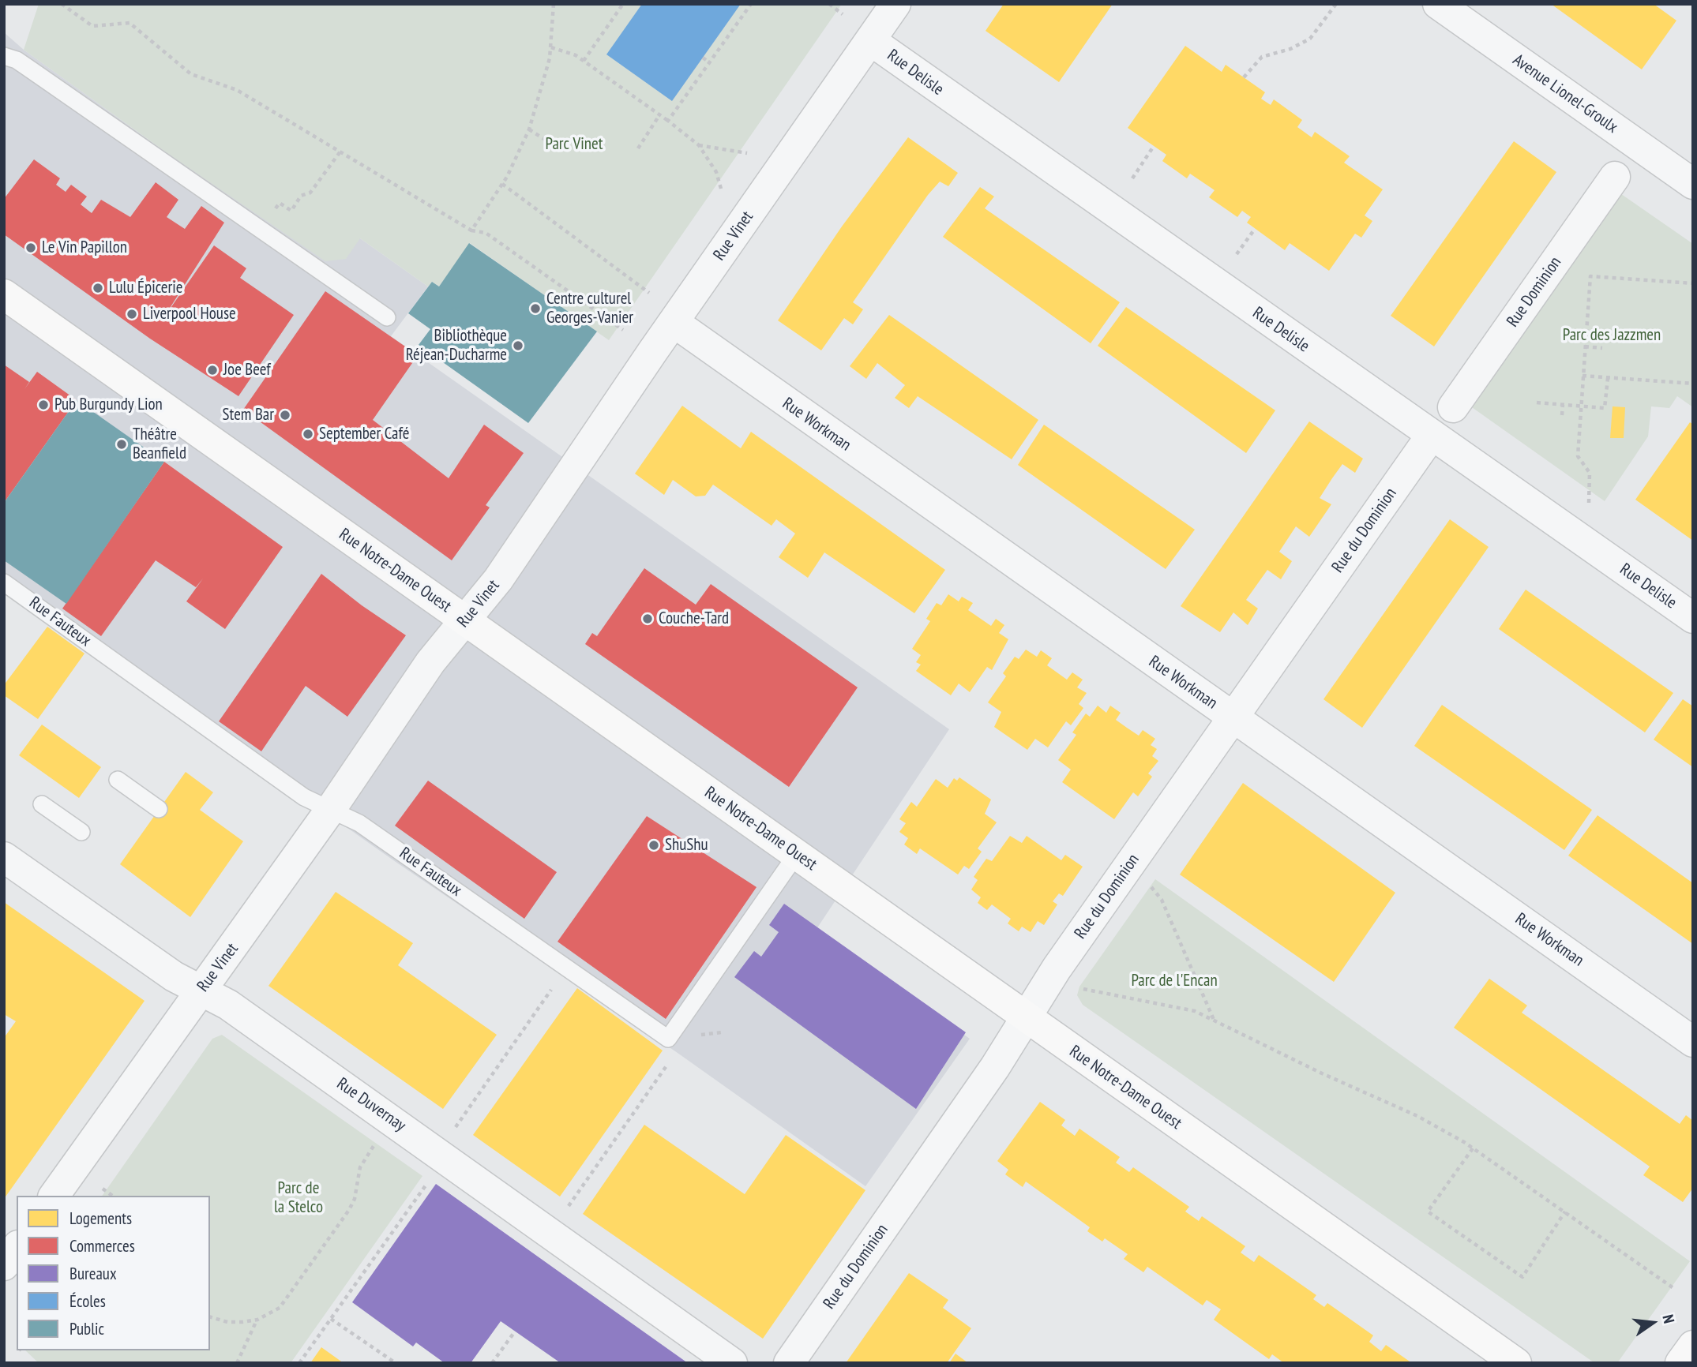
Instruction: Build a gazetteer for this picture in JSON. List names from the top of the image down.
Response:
{
  "streets": {
    "main road": ["Rue Notre-Dame Ouest"],
    "street": [
      "Rue Delisle",
      "Avenue Lionel-Groulx",
      "Rue Vinet",
      "Rue Dominion",
      "Rue Workman",
      "Rue du Dominion",
      "Rue Duvernay"
    ],
    "lane": ["Rue Fauteux"]
  },
  "crossings": [
    ["Rue Delisle", "Rue Vinet"],
    ["Rue Delisle", "Rue du Dominion"],
    ["Rue Vinet", "Rue Workman"],
    ["Rue Vinet", "Rue Notre-Dame Ouest"],
    ["Rue Vinet", "Rue Fauteux"],
    ["Rue Vinet", "Rue Duvernay"],
    ["Rue Workman", "Rue du Dominion"],
    ["Rue du Dominion", "Rue Notre-Dame Ouest"],
    ["Rue Notre-Dame Ouest", "Rue Fauteux"]
  ],
  "parks": [
    "Parc Vinet",
    "Parc des Jazzmen",
    "Parc de l'Encan",
    "Parc de la Stelco"
  ],
  "places": [
    "Le Vin Papillon",
    "Lulu Épicerie",
    "Centre culturel Georges-Vanier",
    "Liverpool House",
    "Bibliothèque Réjean-Ducharme",
    "Joe Beef",
    "Pub Burgundy Lion",
    "Stem Bar",
    "September Café",
    "Théâtre Beanfield",
    "Couche-Tard",
    "ShuShu"
  ],
  "legend": [
    "Logements",
    "Commerces",
    "Bureaux",
    "Écoles",
    "Public"
  ],
  "north": "right"
}
